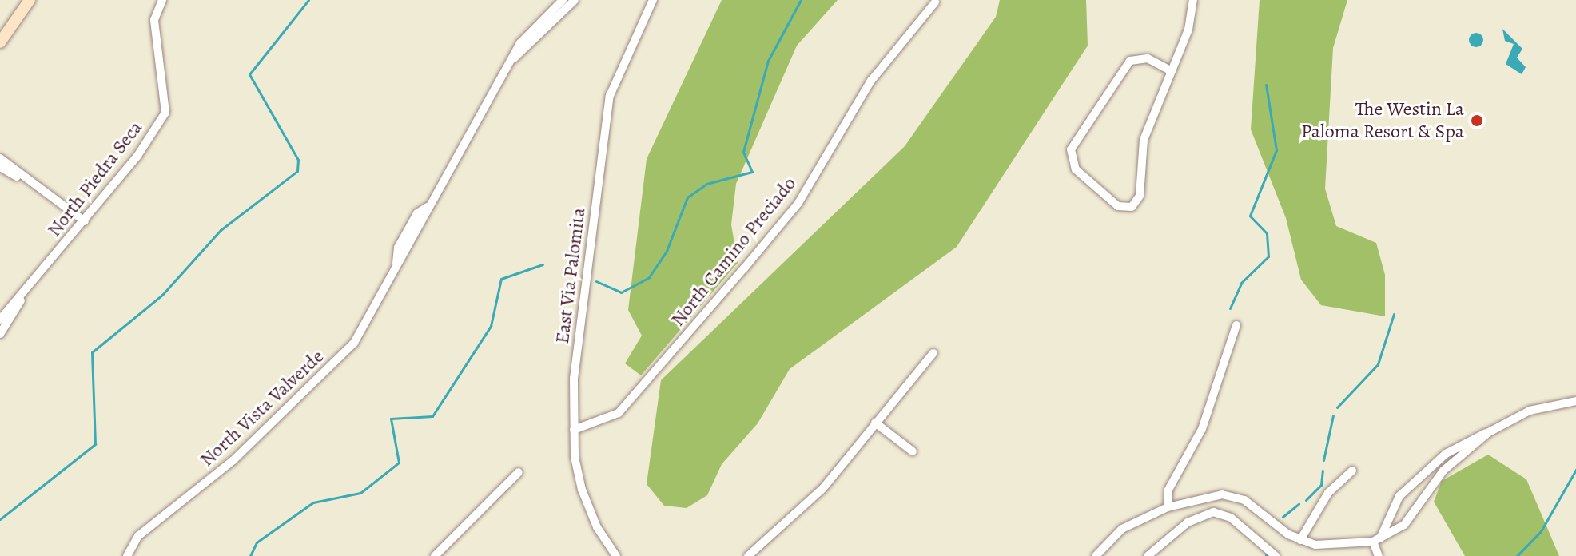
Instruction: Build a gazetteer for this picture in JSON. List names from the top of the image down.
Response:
{
  "streets": {
    "street": [
      "North Piedra Seca",
      "North Camino Preciado",
      "East Via Palomita",
      "North Vista Valverde"
    ]
  },
  "crossings": [
    ["North Camino Preciado", "East Via Palomita"]
  ],
  "places": ["The Westin La Paloma Resort & Spa"]
}
